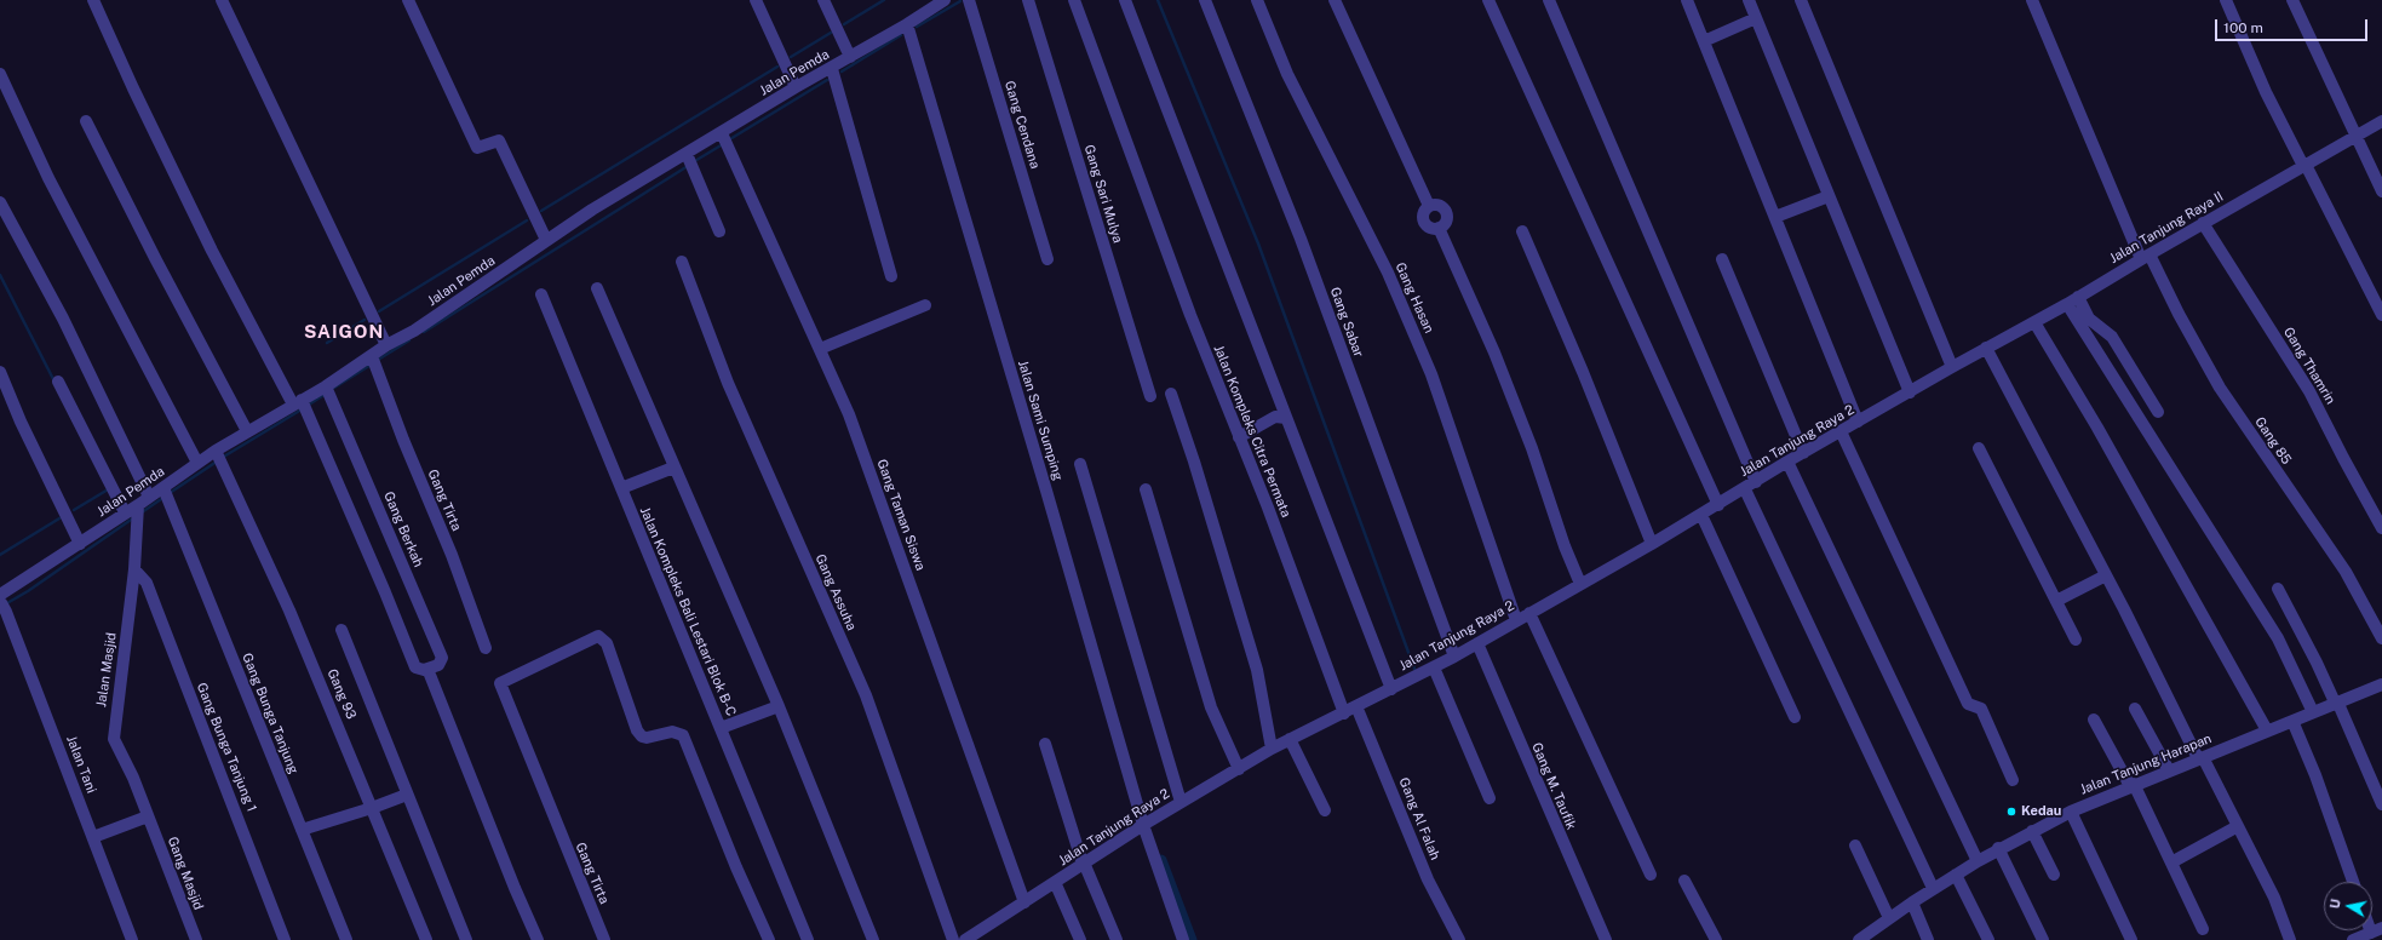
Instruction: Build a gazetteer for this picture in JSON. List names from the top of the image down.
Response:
{
  "streets": {
    "street": [
      "Jalan Pemda",
      "Gang Cendana",
      "Gang Sari Mulya",
      "Jalan Tanjung Raya II",
      "Gang Hasan",
      "Gang Sabar",
      "Gang Thamrin",
      "Jalan Sami Sumping",
      "Jalan Kompleks Citra Permata",
      "Jalan Tanjung Raya 2",
      "Gang 85",
      "Gang Tirta",
      "Gang Taman Siswa",
      "Gang Berkah",
      "Gang Assuha",
      "Jalan Kompleks Bali Lestari Blok B-C",
      "Jalan Masjid",
      "Gang 93",
      "Gang Bunga Tanjung",
      "Gang Bunga Tanjung 1",
      "Jalan Tani",
      "Jalan Tanjung Harapan",
      "Gang M. Taufik",
      "Gang Al Falah",
      "Gang Masjid"
    ]
  },
  "crossings": [
    ["Jalan Pemda", "Jalan Sami Sumping"],
    ["Jalan Pemda", "Gang Tirta"],
    ["Jalan Pemda", "Gang Taman Siswa"],
    ["Jalan Pemda", "Gang Berkah"],
    ["Jalan Pemda", "Jalan Masjid"],
    ["Jalan Pemda", "Gang 93"],
    ["Jalan Pemda", "Gang Bunga Tanjung"],
    ["Jalan Tanjung Raya II", "Gang Thamrin"],
    ["Jalan Tanjung Raya II", "Jalan Tanjung Raya 2"],
    ["Jalan Tanjung Raya II", "Gang 85"],
    ["Gang Hasan", "Jalan Tanjung Raya 2"],
    ["Gang Sabar", "Jalan Tanjung Raya 2"],
    ["Jalan Sami Sumping", "Jalan Tanjung Raya 2"],
    ["Jalan Kompleks Citra Permata", "Jalan Tanjung Raya 2"],
    ["Jalan Tanjung Raya 2", "Gang Taman Siswa"],
    ["Jalan Tanjung Raya 2", "Gang M. Taufik"],
    ["Jalan Tanjung Raya 2", "Gang Al Falah"],
    ["Jalan Masjid", "Gang Bunga Tanjung 1"],
    ["Jalan Masjid", "Gang Masjid"]
  ],
  "districts": ["SAIGON"],
  "places": ["Kedau"],
  "scale_bar": "100 m",
  "north": "left"
}
